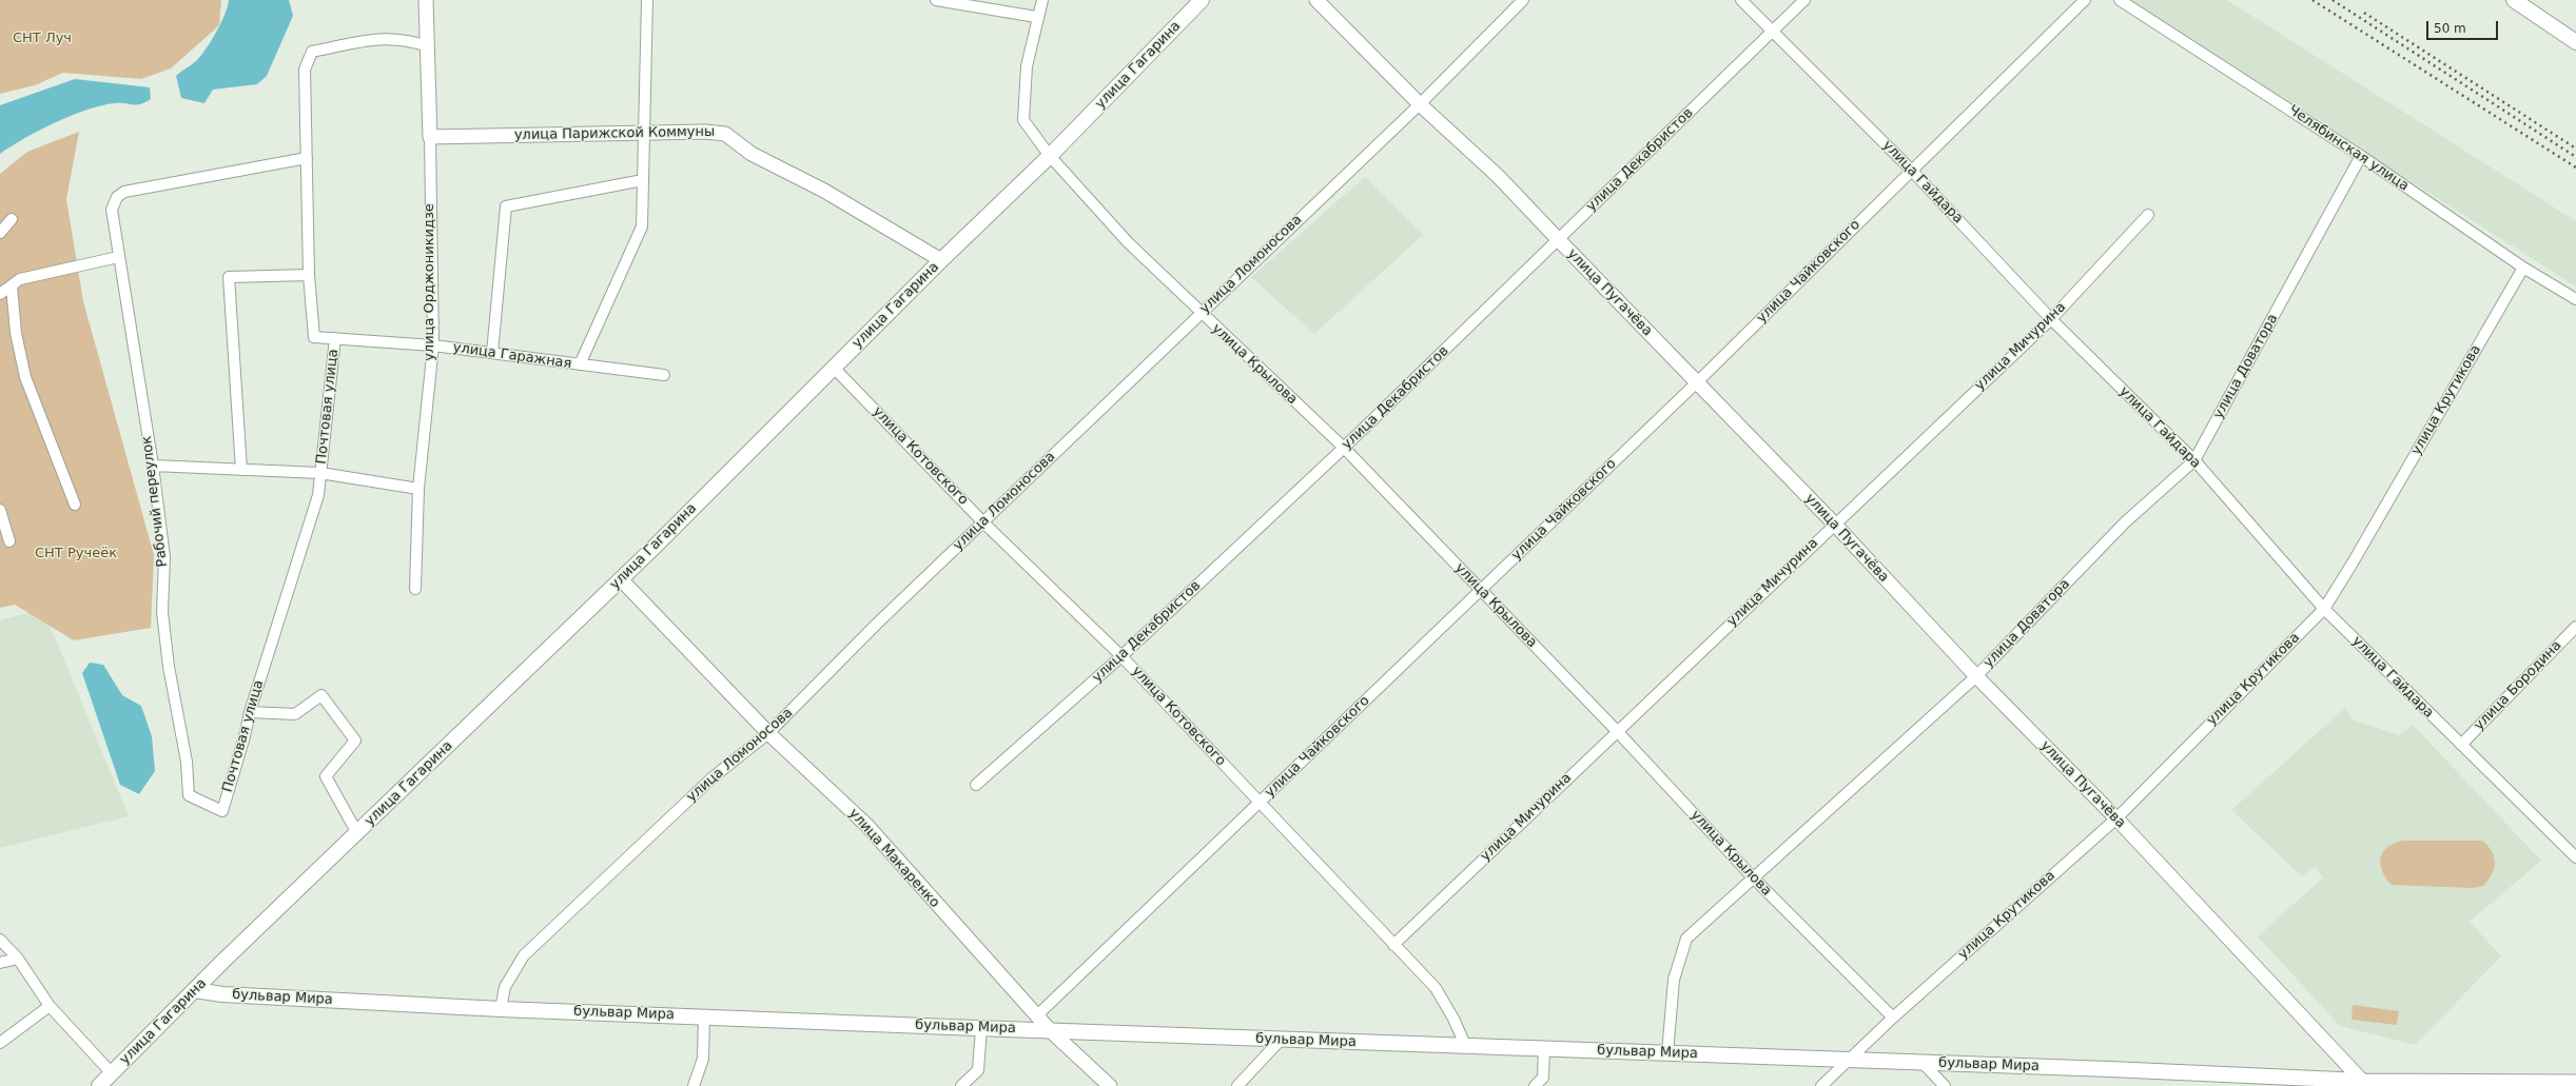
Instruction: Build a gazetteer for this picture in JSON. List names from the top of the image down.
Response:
{
  "streets": {
    "main road": ["улица Гагарина", "бульвар Мира"],
    "street": [
      "улица Парижской Коммуны",
      "Челябинская улица",
      "улица Декабристов",
      "улица Гайдара",
      "улица Ломоносова",
      "улица Чайковского",
      "улица Орджоникидзе",
      "улица Пугачёва",
      "улица Мичурина",
      "улица Гаражная",
      "улица Крылова",
      "улица Доватора",
      "улица Крутикова",
      "Почтовая улица",
      "улица Котовского",
      "Рабочий переулок",
      "улица Бородина",
      "улица Макаренко"
    ]
  },
  "crossings": [
    ["улица Гагарина", "улица Парижской Коммуны"],
    ["улица Гагарина", "улица Крылова"],
    ["улица Гагарина", "улица Котовского"],
    ["улица Гагарина", "улица Макаренко"],
    ["улица Гагарина", "бульвар Мира"],
    ["улица Парижской Коммуны", "улица Орджоникидзе"],
    ["Челябинская улица", "улица Доватора"],
    ["Челябинская улица", "улица Крутикова"],
    ["улица Декабристов", "улица Гайдара"],
    ["улица Декабристов", "улица Пугачёва"],
    ["улица Декабристов", "улица Крылова"],
    ["улица Декабристов", "улица Котовского"],
    ["улица Гайдара", "улица Чайковского"],
    ["улица Гайдара", "улица Мичурина"],
    ["улица Гайдара", "улица Доватора"],
    ["улица Гайдара", "улица Крутикова"],
    ["улица Гайдара", "улица Бородина"],
    ["улица Ломоносова", "улица Пугачёва"],
    ["улица Ломоносова", "улица Крылова"],
    ["улица Ломоносова", "улица Котовского"],
    ["улица Ломоносова", "улица Макаренко"],
    ["улица Ломоносова", "бульвар Мира"],
    ["улица Чайковского", "улица Пугачёва"],
    ["улица Чайковского", "улица Крылова"],
    ["улица Чайковского", "улица Котовского"],
    ["улица Чайковского", "улица Макаренко"],
    ["улица Орджоникидзе", "улица Гаражная"],
    ["улица Орджоникидзе", "Почтовая улица"],
    ["улица Пугачёва", "улица Мичурина"],
    ["улица Пугачёва", "улица Доватора"],
    ["улица Пугачёва", "улица Крутикова"],
    ["улица Пугачёва", "бульвар Мира"],
    ["улица Мичурина", "улица Крылова"],
    ["улица Мичурина", "улица Котовского"],
    ["улица Гаражная", "Почтовая улица"],
    ["улица Крылова", "улица Доватора"],
    ["улица Крылова", "улица Крутикова"],
    ["улица Доватора", "бульвар Мира"],
    ["Почтовая улица", "Рабочий переулок"],
    ["улица Котовского", "бульвар Мира"],
    ["улица Макаренко", "бульвар Мира"]
  ],
  "parks": ["СНТ Луч", "СНТ Ручеёк"],
  "scale_bar": "50 m"
}
